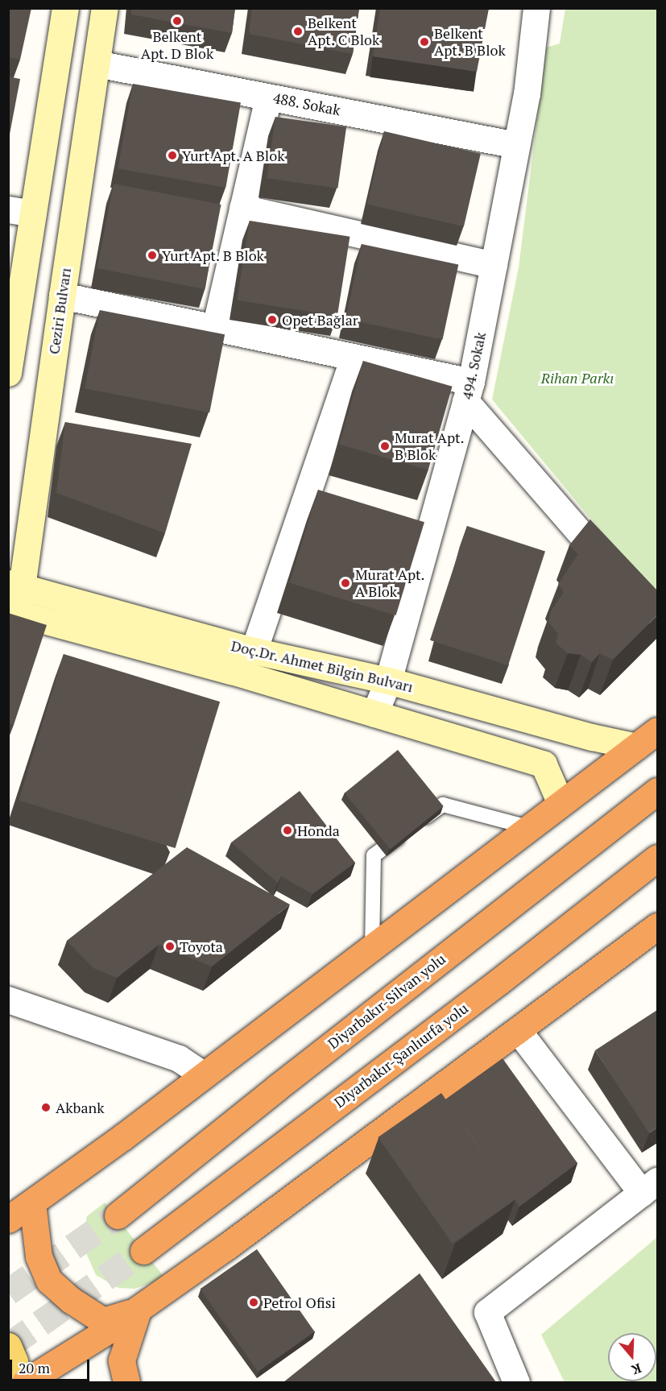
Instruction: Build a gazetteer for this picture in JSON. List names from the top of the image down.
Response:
{
  "streets": {
    "highway": ["Diyarbakır-Silvan yolu", "Diyarbakır-Şanlıurfa yolu"],
    "main road": ["Ceziri Bulvarı", "Doç.Dr. Ahmet Bilgin Bulvarı"],
    "street": ["488. Sokak", "494. Sokak"]
  },
  "crossings": [
    ["488. Sokak", "Ceziri Bulvarı"],
    ["488. Sokak", "494. Sokak"],
    ["Ceziri Bulvarı", "Doç.Dr. Ahmet Bilgin Bulvarı"],
    ["494. Sokak", "Doç.Dr. Ahmet Bilgin Bulvarı"]
  ],
  "parks": ["Rihan Parkı"],
  "places": [
    "Belkent Apt. D Blok",
    "Belkent Apt. C Blok",
    "Belkent Apt. B Blok",
    "Yurt Apt. A Blok",
    "Yurt Apt. B Blok",
    "Opet Bağlar",
    "Murat Apt. B Blok",
    "Murat Apt. A Blok",
    "Honda",
    "Toyota",
    "Akbank",
    "Petrol Ofisi"
  ],
  "scale_bar": "20 m",
  "north": "bottom"
}
